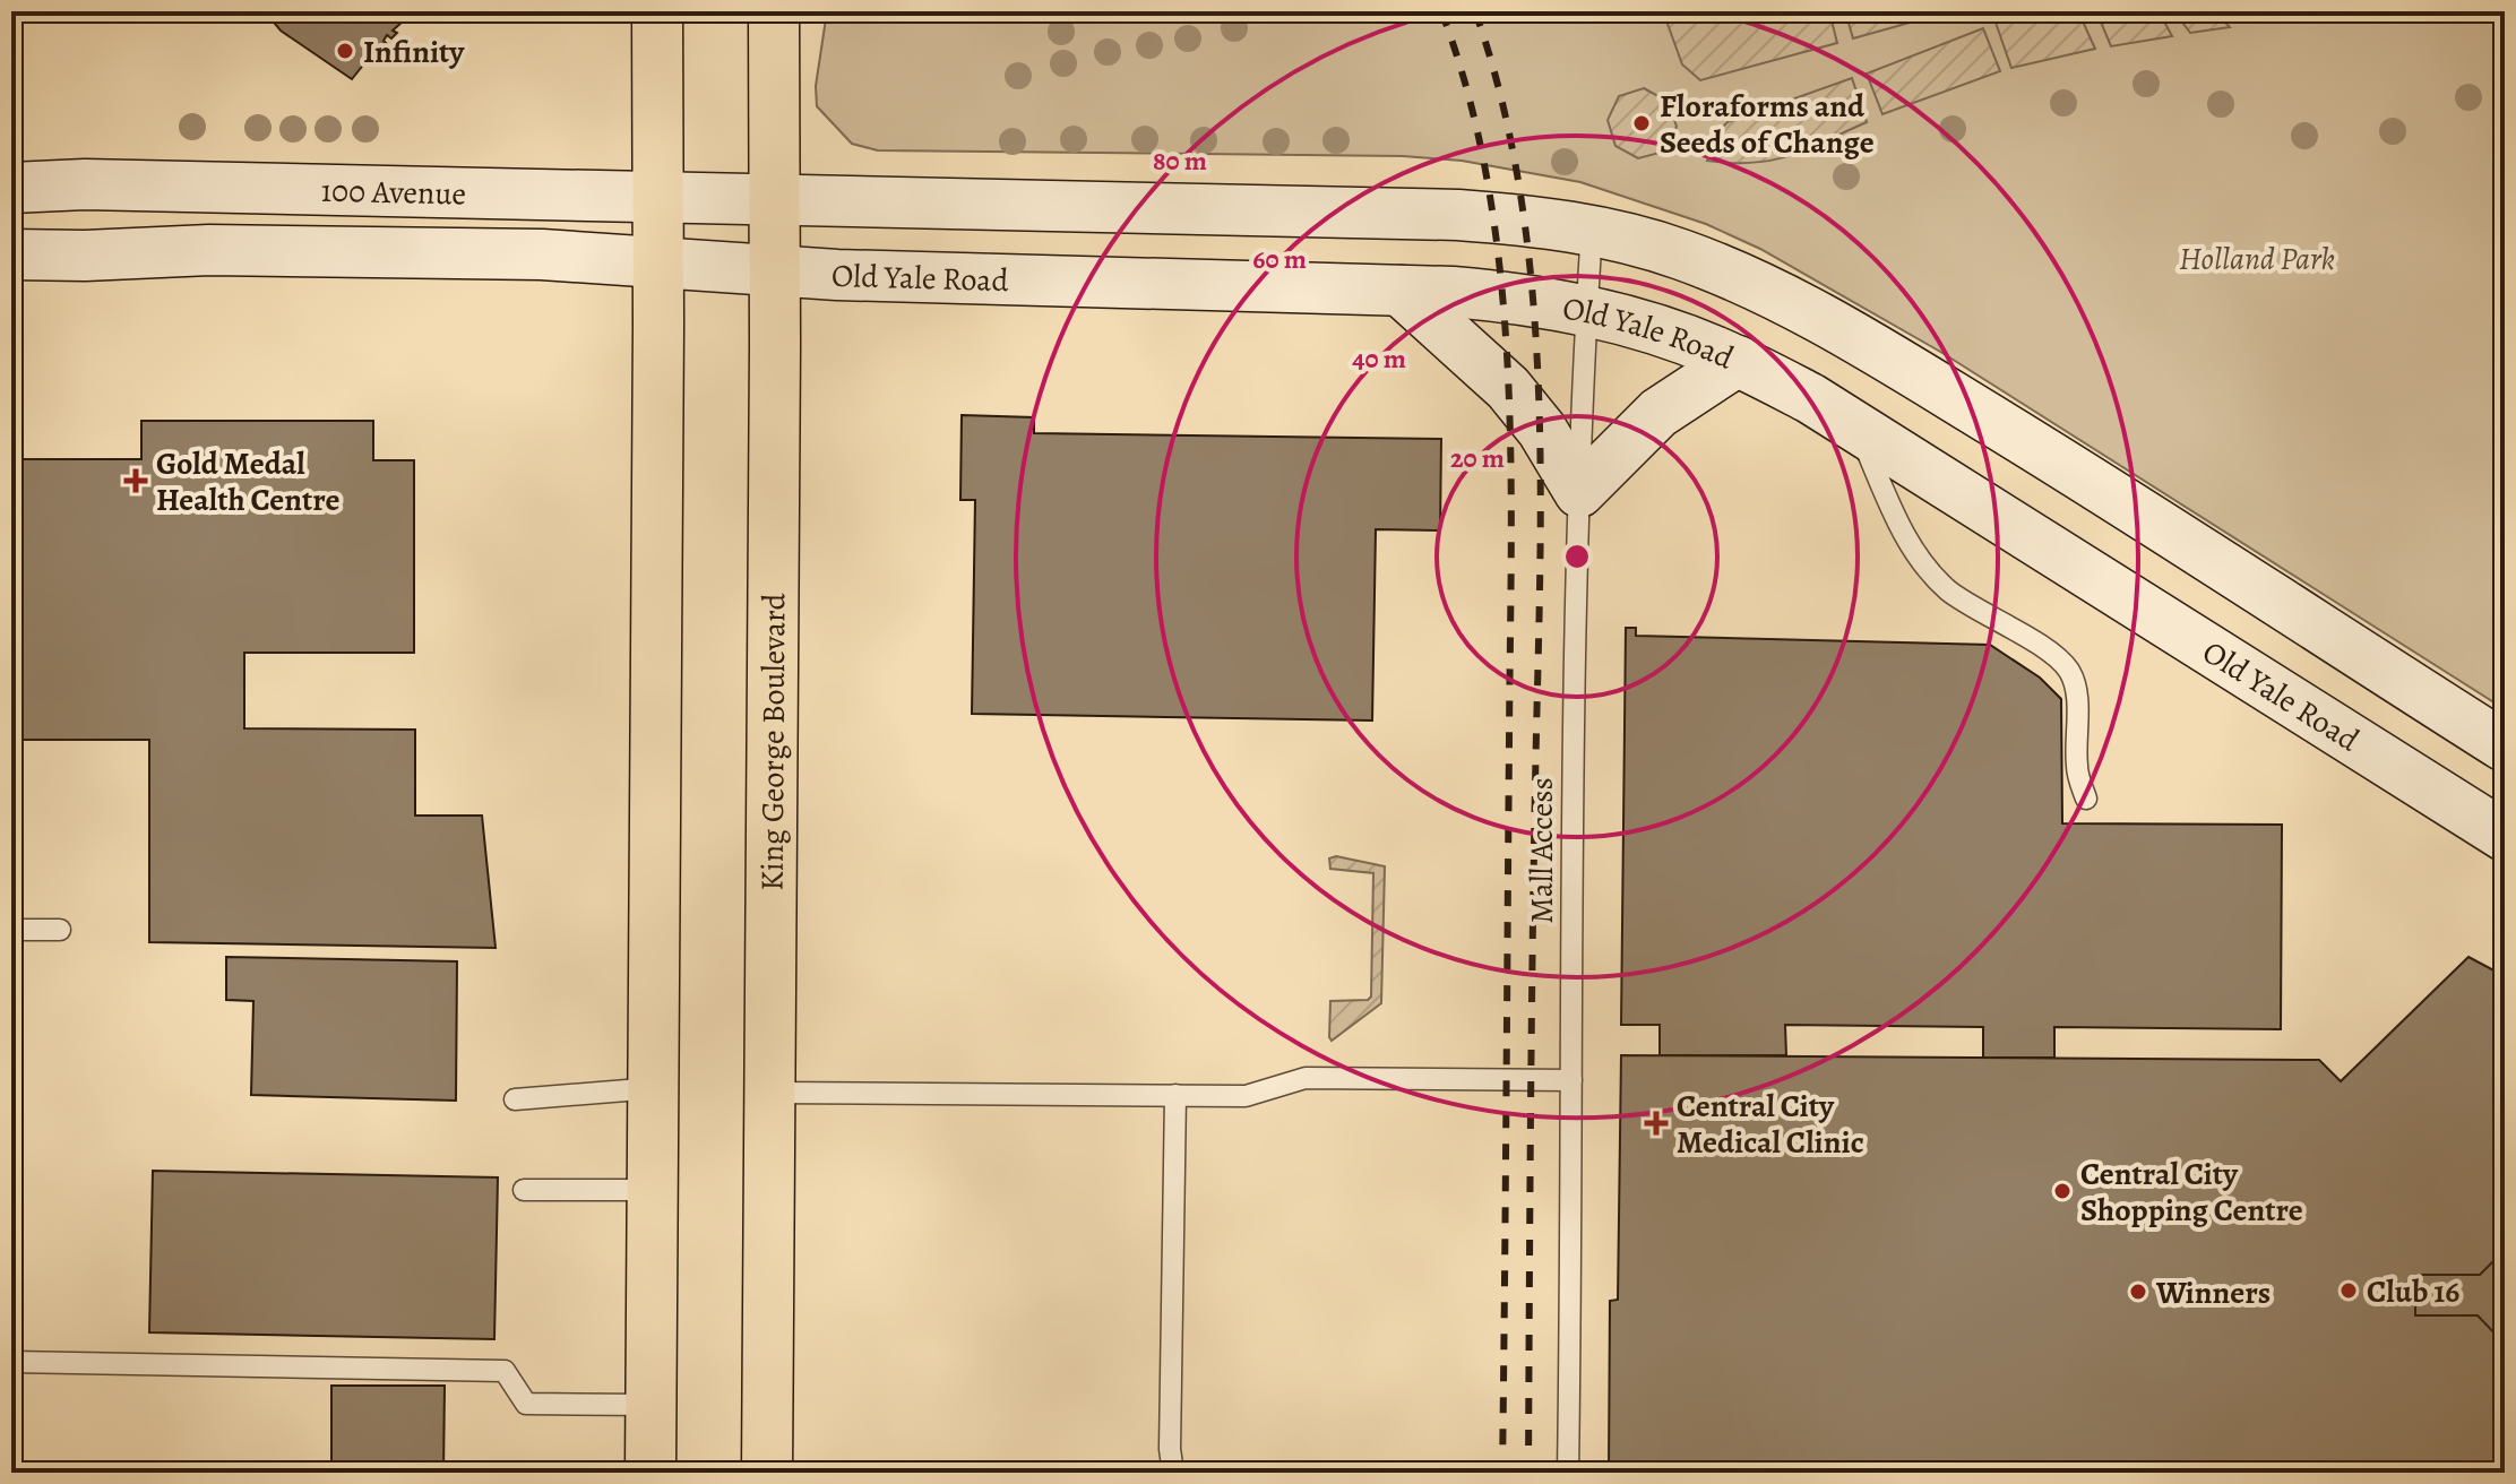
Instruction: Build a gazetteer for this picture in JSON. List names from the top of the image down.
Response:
{
  "streets": {
    "main road": ["100 Avenue", "Old Yale Road", "King George Boulevard"],
    "lane": ["Mall Access"]
  },
  "crossings": [
    ["100 Avenue", "Old Yale Road"],
    ["100 Avenue", "King George Boulevard"],
    ["Old Yale Road", "King George Boulevard"],
    ["Old Yale Road", "Mall Access"]
  ],
  "parks": ["Holland Park"],
  "places": {
    "other": [
      "Infinity",
      "Floraforms and Seeds of Change",
      "Central City Shopping Centre",
      "Club 16",
      "Winners"
    ],
    "health": ["Gold Medal Health Centre", "Central City Medical Clinic"]
  },
  "rings": [
    "80 m",
    "60 m",
    "40 m",
    "20 m"
  ]
}
